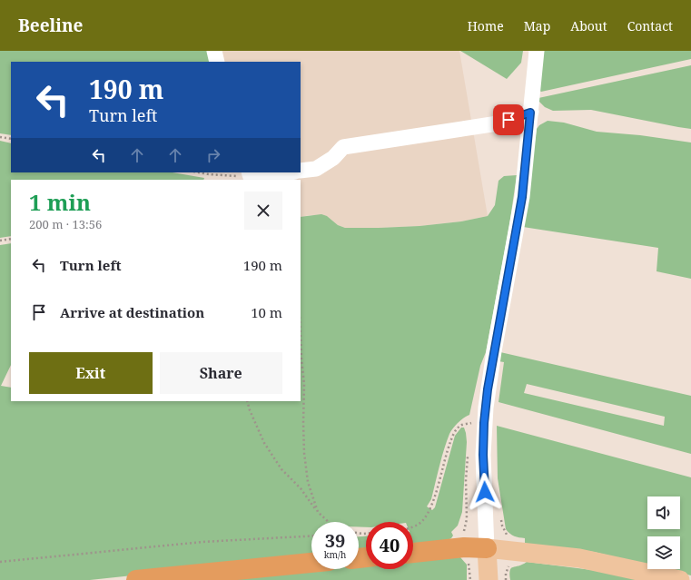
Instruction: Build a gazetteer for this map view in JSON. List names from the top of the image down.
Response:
{
  "page": {
    "header": "Beeline",
    "nav": [
      "Home",
      "Map",
      "About",
      "Contact"
    ],
    "turn": ["190 m", "Turn left"],
    "heading": ["1 min", "200 m · 13:56"],
    "list": [
      {
        "name": "Turn left",
        "value": "190 m"
      },
      {
        "name": "Arrive at destination",
        "value": "10 m"
      }
    ],
    "buttons": ["Exit", "Share"],
    "speed": "39 km/h",
    "limit": "40"
  }
}
